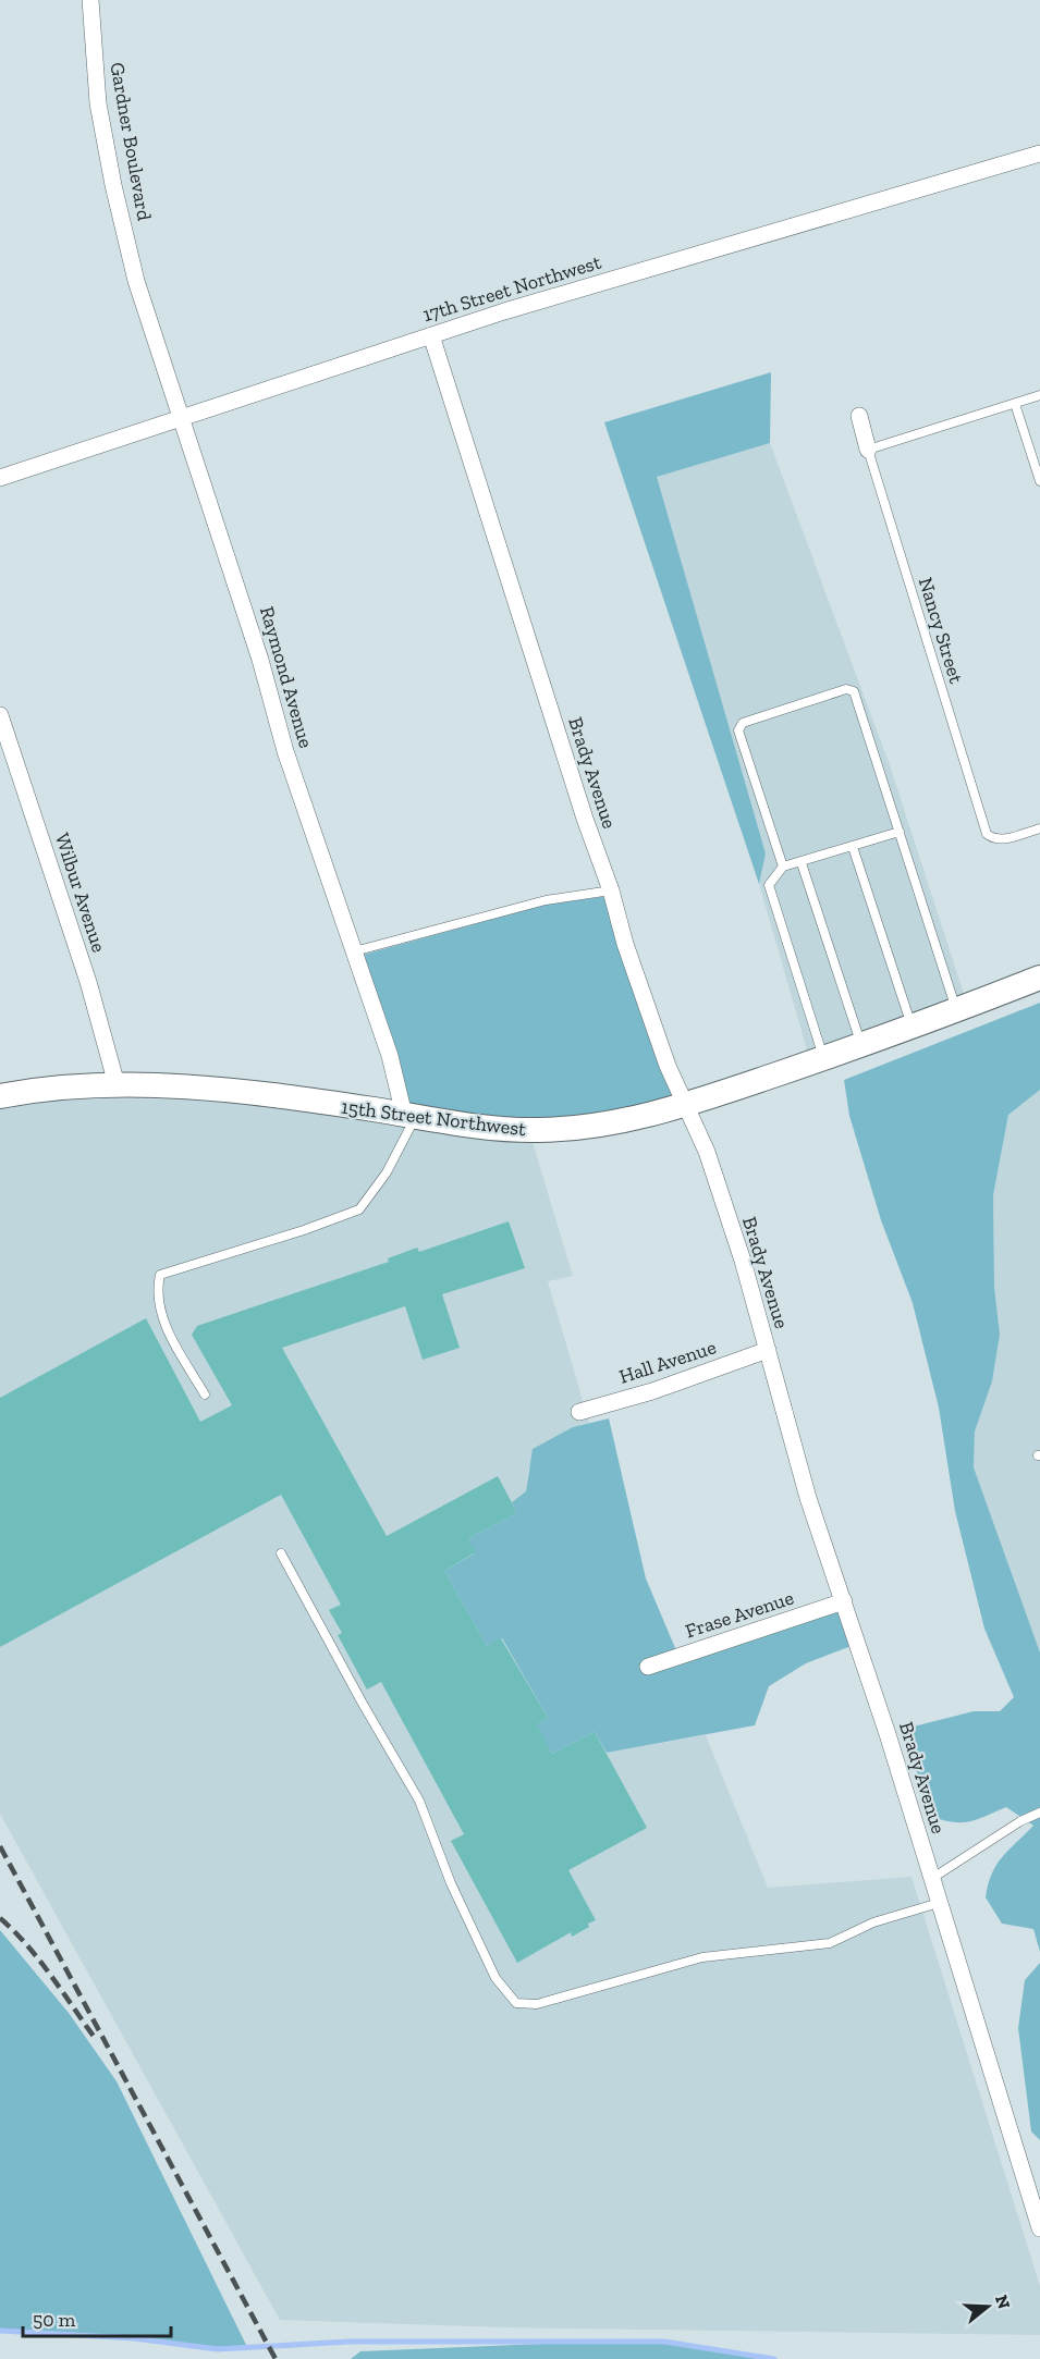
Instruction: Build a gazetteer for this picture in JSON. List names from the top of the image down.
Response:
{
  "streets": {
    "street": [
      "Gardner Boulevard",
      "17th Street Northwest",
      "Raymond Avenue",
      "Brady Avenue",
      "Wilbur Avenue",
      "15th Street Northwest",
      "Hall Avenue",
      "Frase Avenue"
    ],
    "lane": ["Nancy Street"]
  },
  "crossings": [
    ["Gardner Boulevard", "Raymond Avenue"],
    ["17th Street Northwest", "Raymond Avenue"],
    ["17th Street Northwest", "Brady Avenue"],
    ["Raymond Avenue", "15th Street Northwest"],
    ["Brady Avenue", "15th Street Northwest"],
    ["Brady Avenue", "Hall Avenue"],
    ["Brady Avenue", "Frase Avenue"],
    ["Wilbur Avenue", "15th Street Northwest"]
  ],
  "scale_bar": "50 m",
  "north": "right"
}
